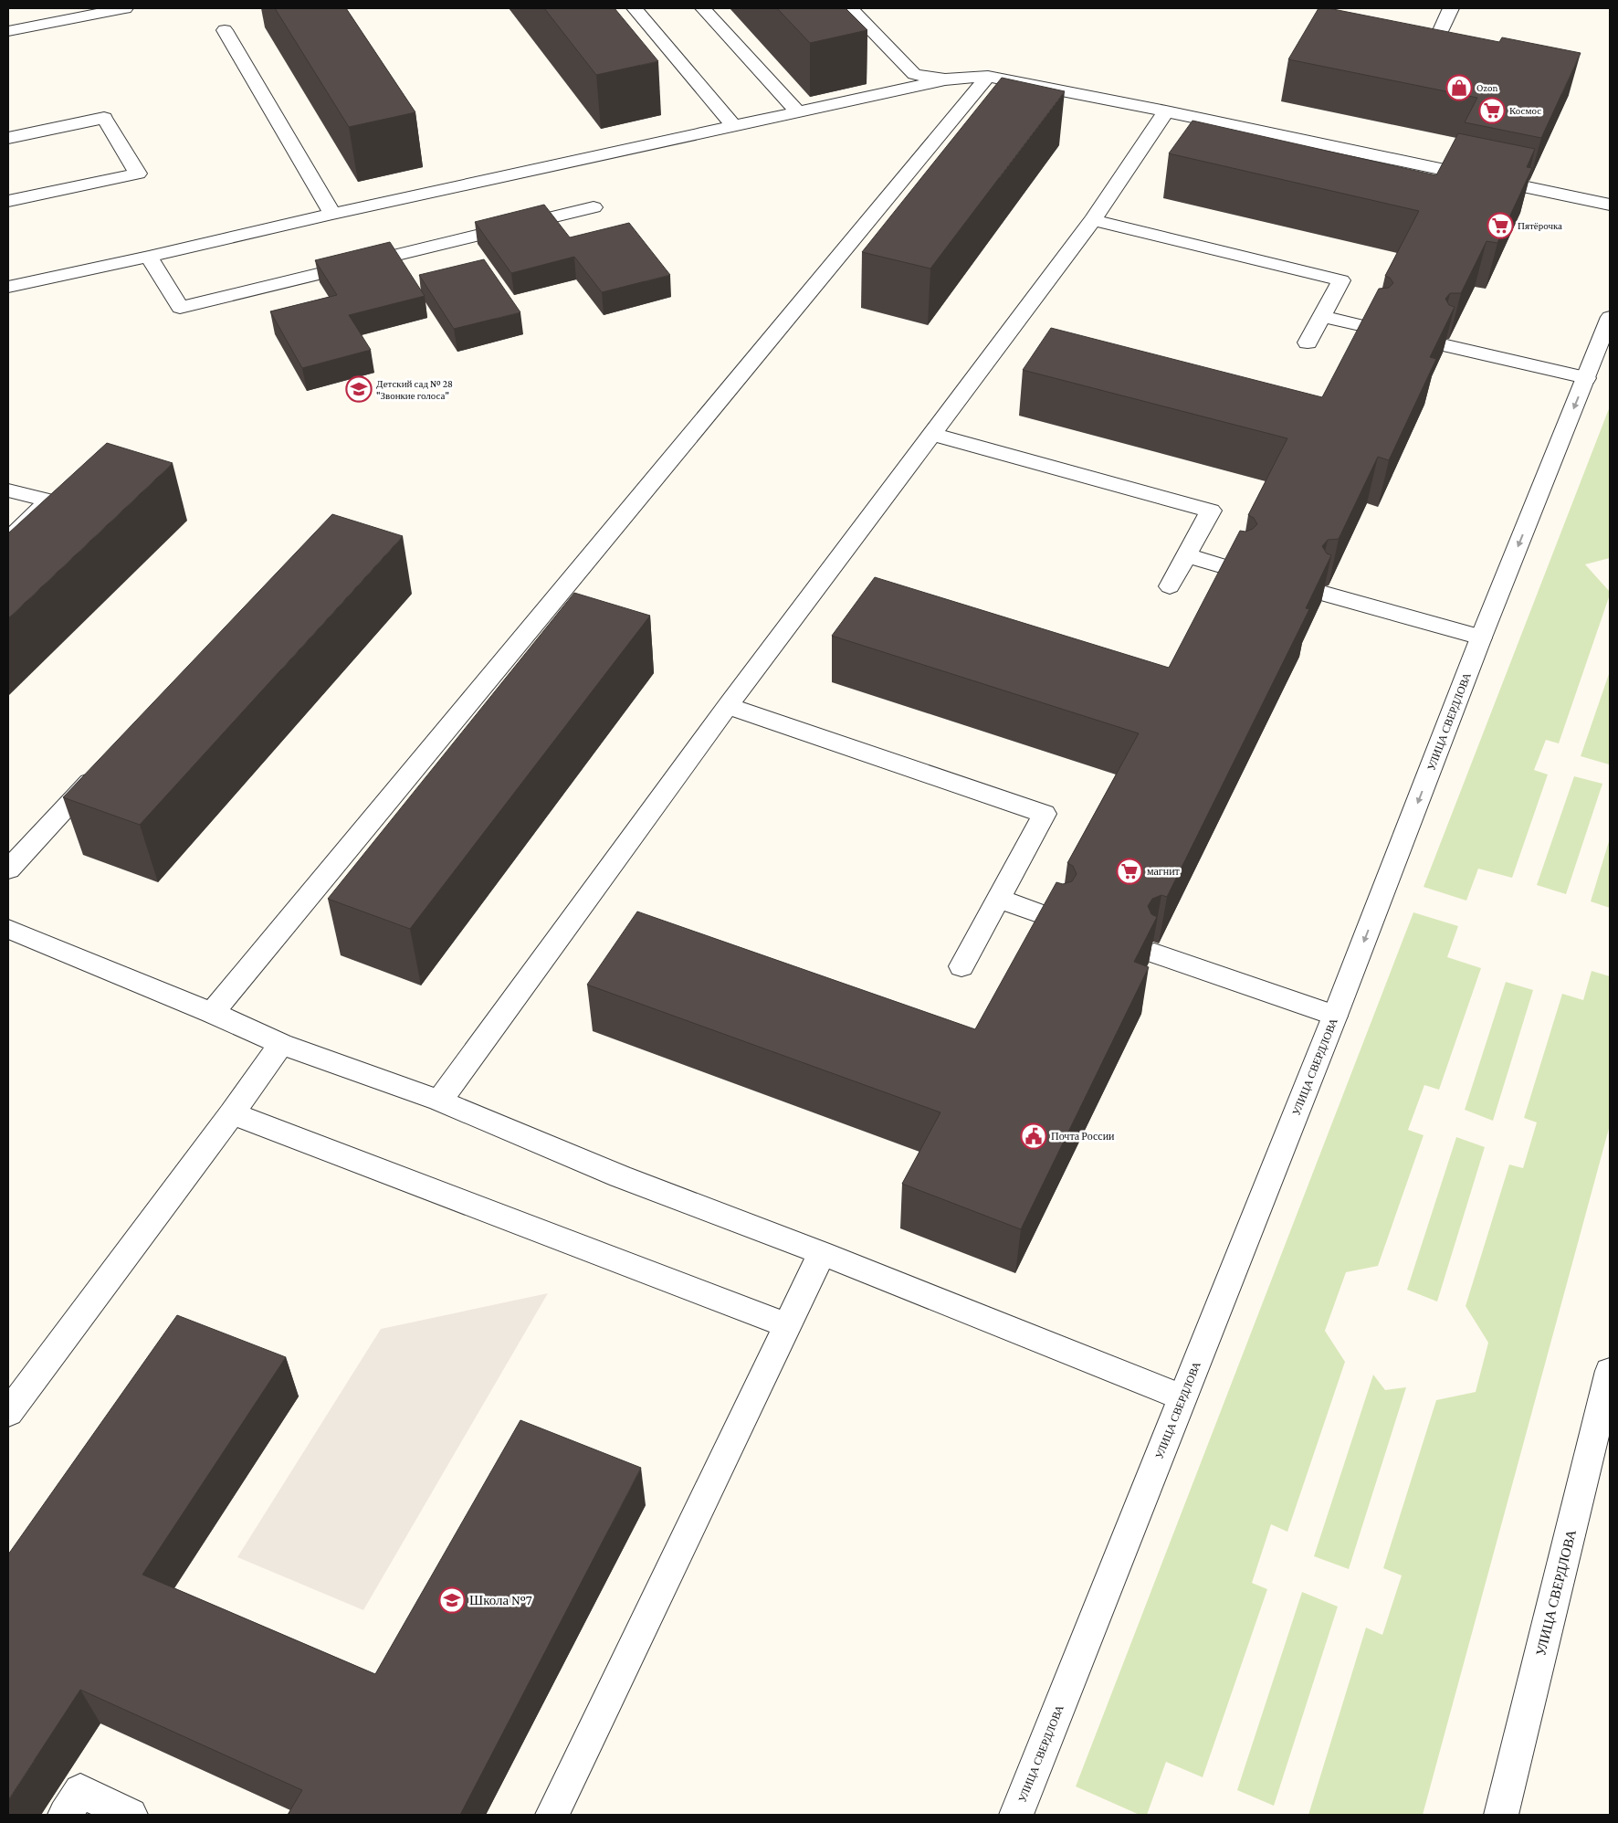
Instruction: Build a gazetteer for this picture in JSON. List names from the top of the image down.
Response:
{
  "streets": {
    "street": ["УЛИЦА СВЕРДЛОВА"]
  },
  "places": {
    "shop": ["Ozon"],
    "supermarket": ["Космос", "Пятёрочка", "магнит"],
    "school or university": ["Детский сад № 28 \"Звонкие голоса\"", "Школа №7"],
    "public building": ["Почта России"]
  }
}
